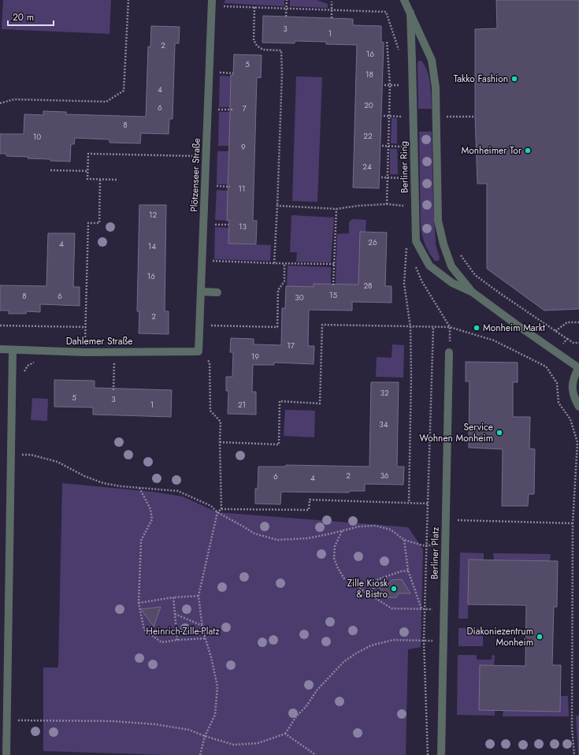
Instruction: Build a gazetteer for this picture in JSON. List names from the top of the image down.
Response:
{
  "streets": {
    "street": [
      "Berliner Ring",
      "Plötzenseer Straße",
      "Dahlemer Straße",
      "Berliner Platz"
    ]
  },
  "crossings": [
    ["Plötzenseer Straße", "Dahlemer Straße"]
  ],
  "parks": ["Heinrich-Zille-Platz"],
  "places": [
    "Takko Fashion",
    "Monheimer Tor",
    "Monheim Markt",
    "Service Wohnen Monheim",
    "Zille Kiosk & Bistro",
    "Diakoniezentrum Monheim"
  ],
  "house_numbers": [
    "3",
    "1",
    "2",
    "16",
    "5",
    "18",
    "4",
    "20",
    "6",
    "7",
    "8",
    "22",
    "10",
    "9",
    "24",
    "11",
    "12",
    "13",
    "26",
    "4",
    "14",
    "16",
    "28",
    "15",
    "8",
    "6",
    "30",
    "2",
    "17",
    "19",
    "32",
    "5",
    "3",
    "1",
    "21",
    "34",
    "2",
    "36",
    "6",
    "4"
  ],
  "scale_bar": "20 m"
}
